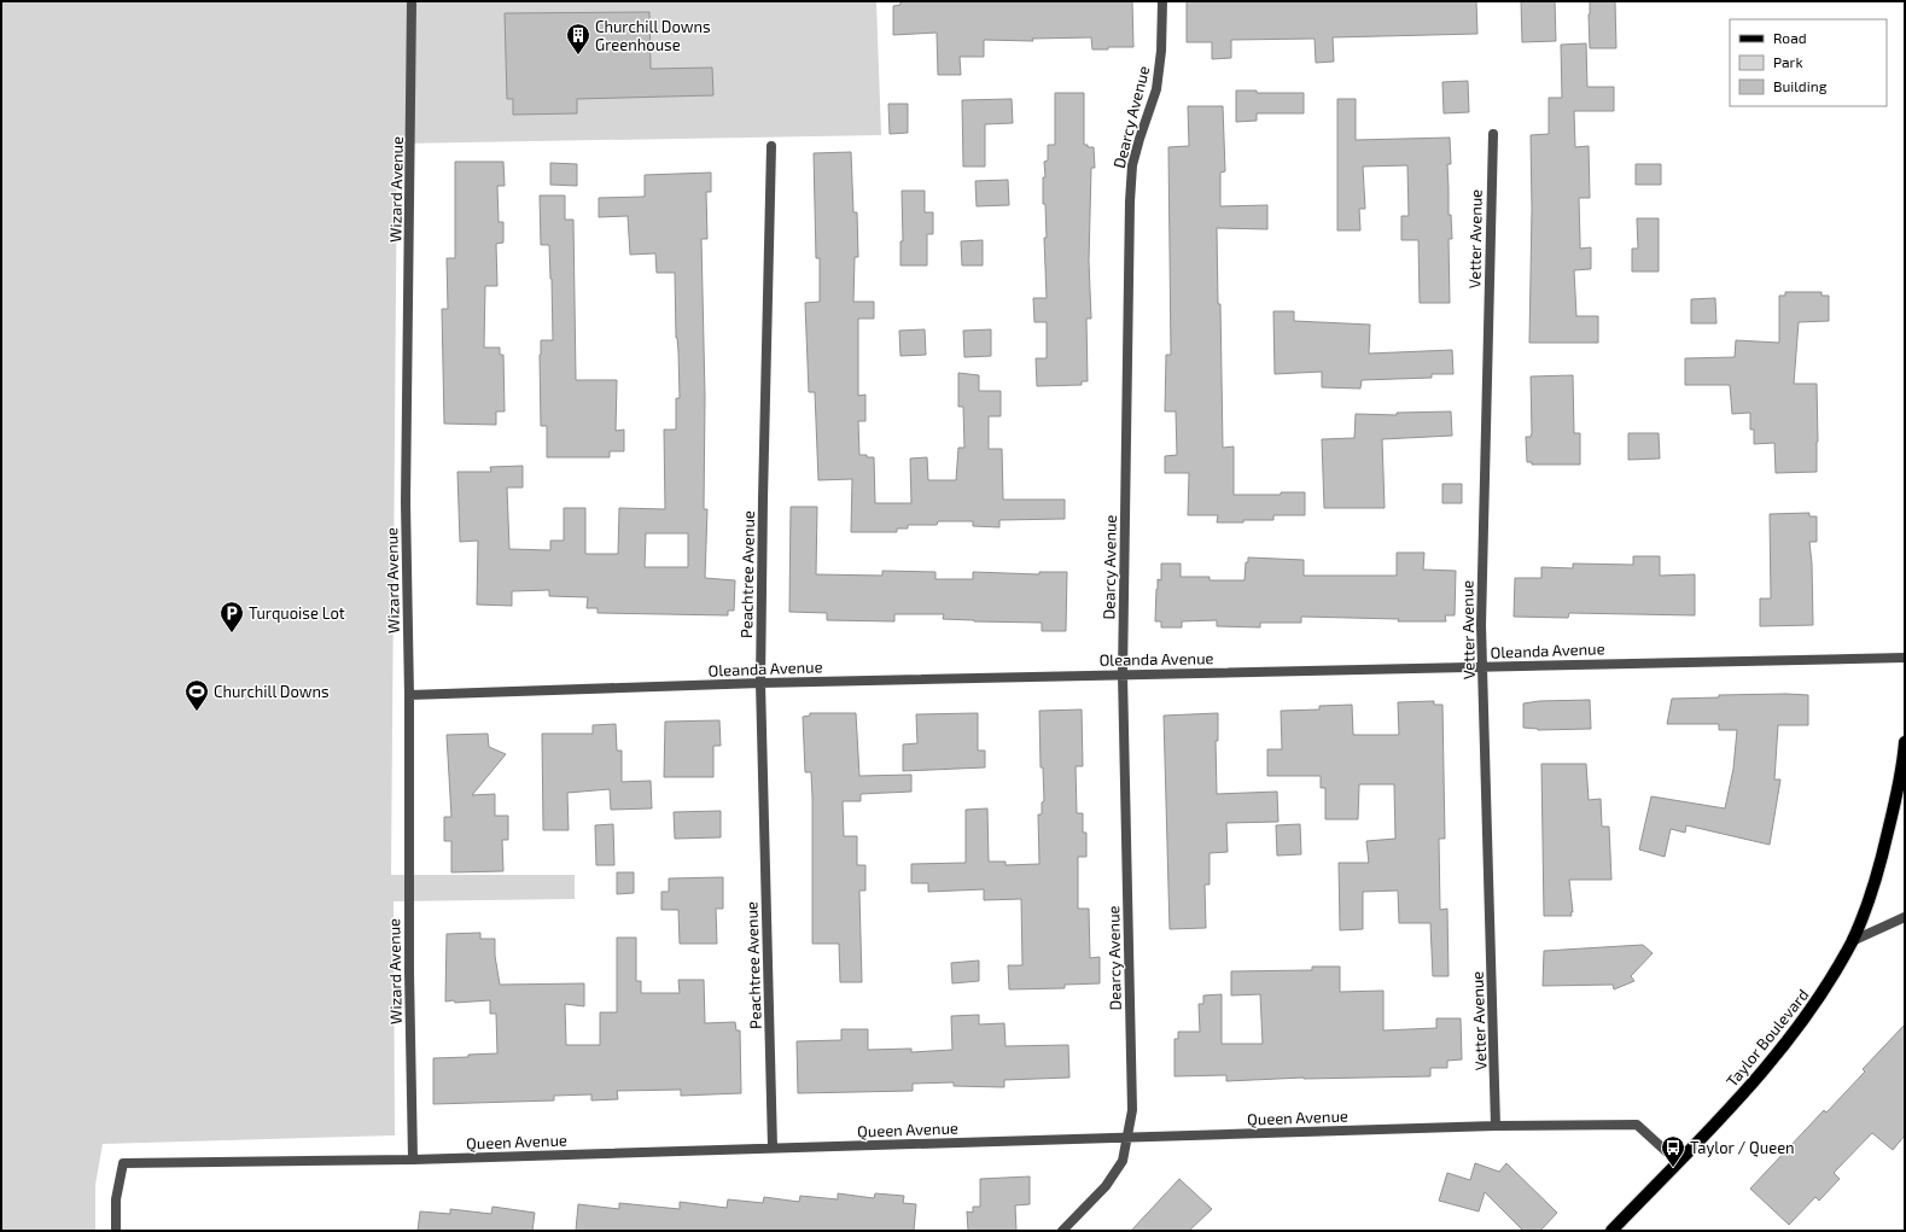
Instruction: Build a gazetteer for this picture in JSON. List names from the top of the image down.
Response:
{
  "streets": {
    "main road": ["Taylor Boulevard"],
    "street": [
      "Dearcy Avenue",
      "Wizard Avenue",
      "Vetter Avenue",
      "Peachtree Avenue",
      "Oleanda Avenue",
      "Queen Avenue"
    ]
  },
  "crossings": [
    ["Dearcy Avenue", "Oleanda Avenue"],
    ["Dearcy Avenue", "Queen Avenue"],
    ["Wizard Avenue", "Oleanda Avenue"],
    ["Wizard Avenue", "Queen Avenue"],
    ["Vetter Avenue", "Oleanda Avenue"],
    ["Vetter Avenue", "Queen Avenue"],
    ["Peachtree Avenue", "Oleanda Avenue"],
    ["Peachtree Avenue", "Queen Avenue"],
    ["Taylor Boulevard", "Queen Avenue"]
  ],
  "places": {
    "building": ["Churchill Downs Greenhouse"],
    "parking": ["Turquoise Lot"],
    "sports": ["Churchill Downs"],
    "bus stop": ["Taylor / Queen"]
  },
  "legend": ["Road", "Park", "Building"]
}
